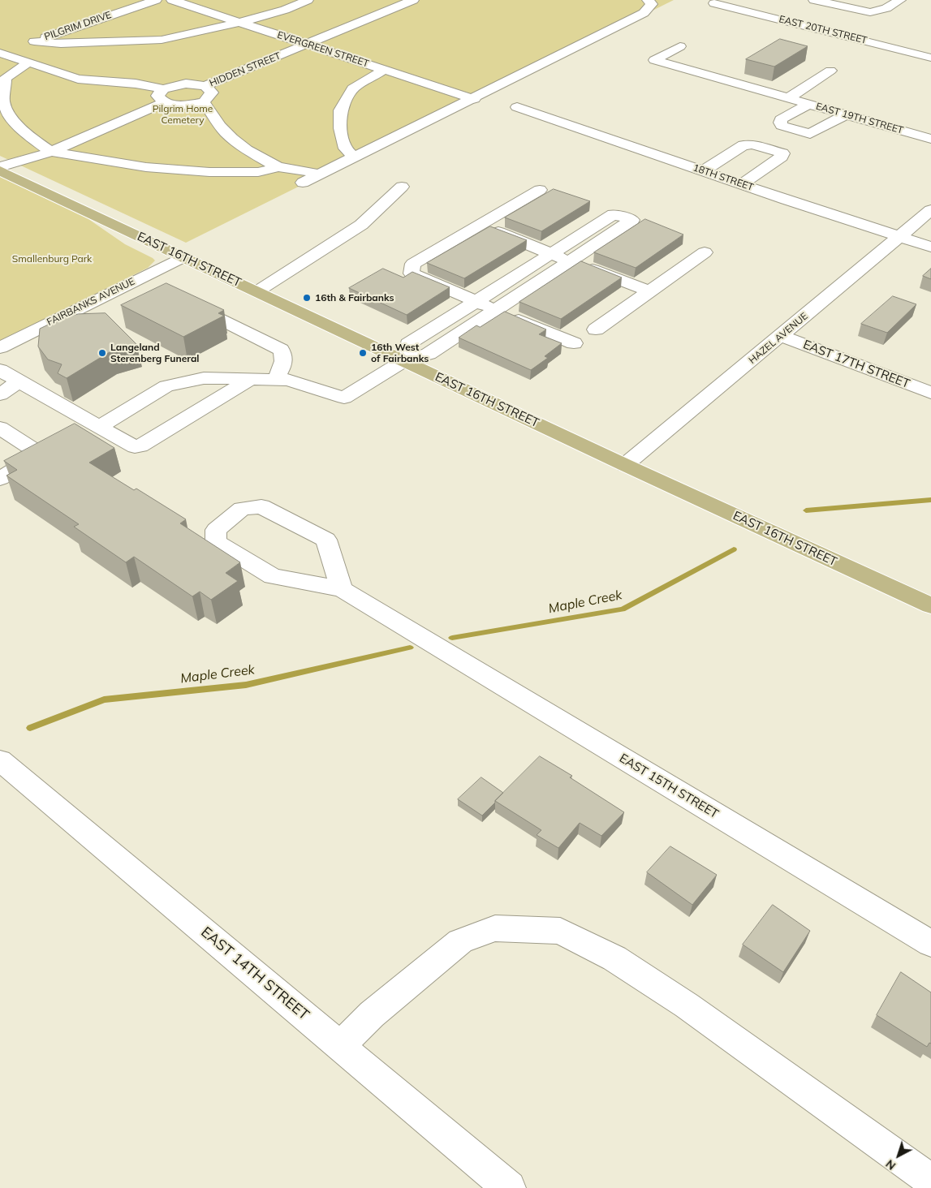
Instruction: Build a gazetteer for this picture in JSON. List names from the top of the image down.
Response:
{
  "streets": {
    "main road": ["EAST 16TH STREET"],
    "street": [
      "PILGRIM DRIVE",
      "EAST 20TH STREET",
      "EVERGREEN STREET",
      "HIDDEN STREET",
      "EAST 19TH STREET",
      "18TH STREET",
      "FAIRBANKS AVENUE",
      "HAZEL AVENUE",
      "EAST 17TH STREET",
      "EAST 15TH STREET",
      "EAST 14TH STREET"
    ]
  },
  "crossings": [
    ["EVERGREEN STREET", "HIDDEN STREET"],
    ["18TH STREET", "HAZEL AVENUE"],
    ["EAST 16TH STREET", "FAIRBANKS AVENUE"],
    ["EAST 16TH STREET", "HAZEL AVENUE"],
    ["HAZEL AVENUE", "EAST 17TH STREET"]
  ],
  "water": ["Maple Creek"],
  "parks": ["Pilgrim Home Cemetery", "Smallenburg Park"],
  "places": ["16th & Fairbanks", "Langeland Sterenberg Funeral", "16th West of Fairbanks"],
  "north": "bottom left"
}
